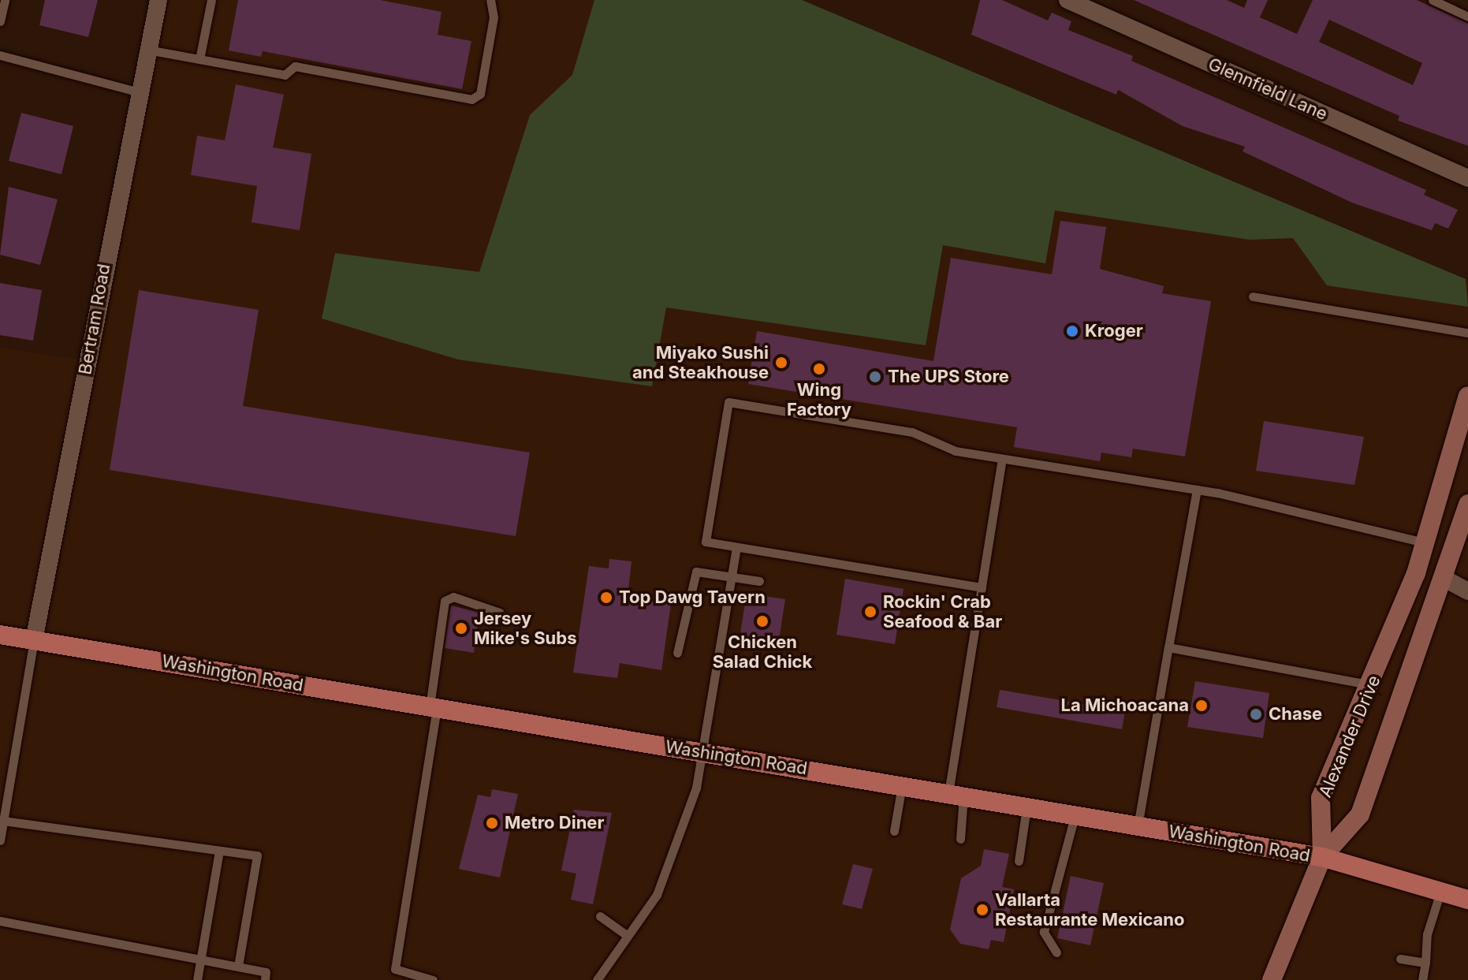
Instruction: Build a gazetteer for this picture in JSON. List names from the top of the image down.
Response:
{
  "streets": {
    "main road": ["Washington Road", "Alexander Drive"],
    "street": ["Glennfield Lane", "Bertram Road"]
  },
  "crossings": [
    ["Bertram Road", "Washington Road"],
    ["Washington Road", "Alexander Drive"]
  ],
  "places": [
    "Kroger",
    "Miyako Sushi and Steakhouse",
    "Wing Factory",
    "The UPS Store",
    "Top Dawg Tavern",
    "Rockin' Crab Seafood & Bar",
    "Chicken Salad Chick",
    "Jersey Mike's Subs",
    "La Michoacana",
    "Chase",
    "Metro Diner",
    "Vallarta Restaurante Mexicano"
  ]
}
